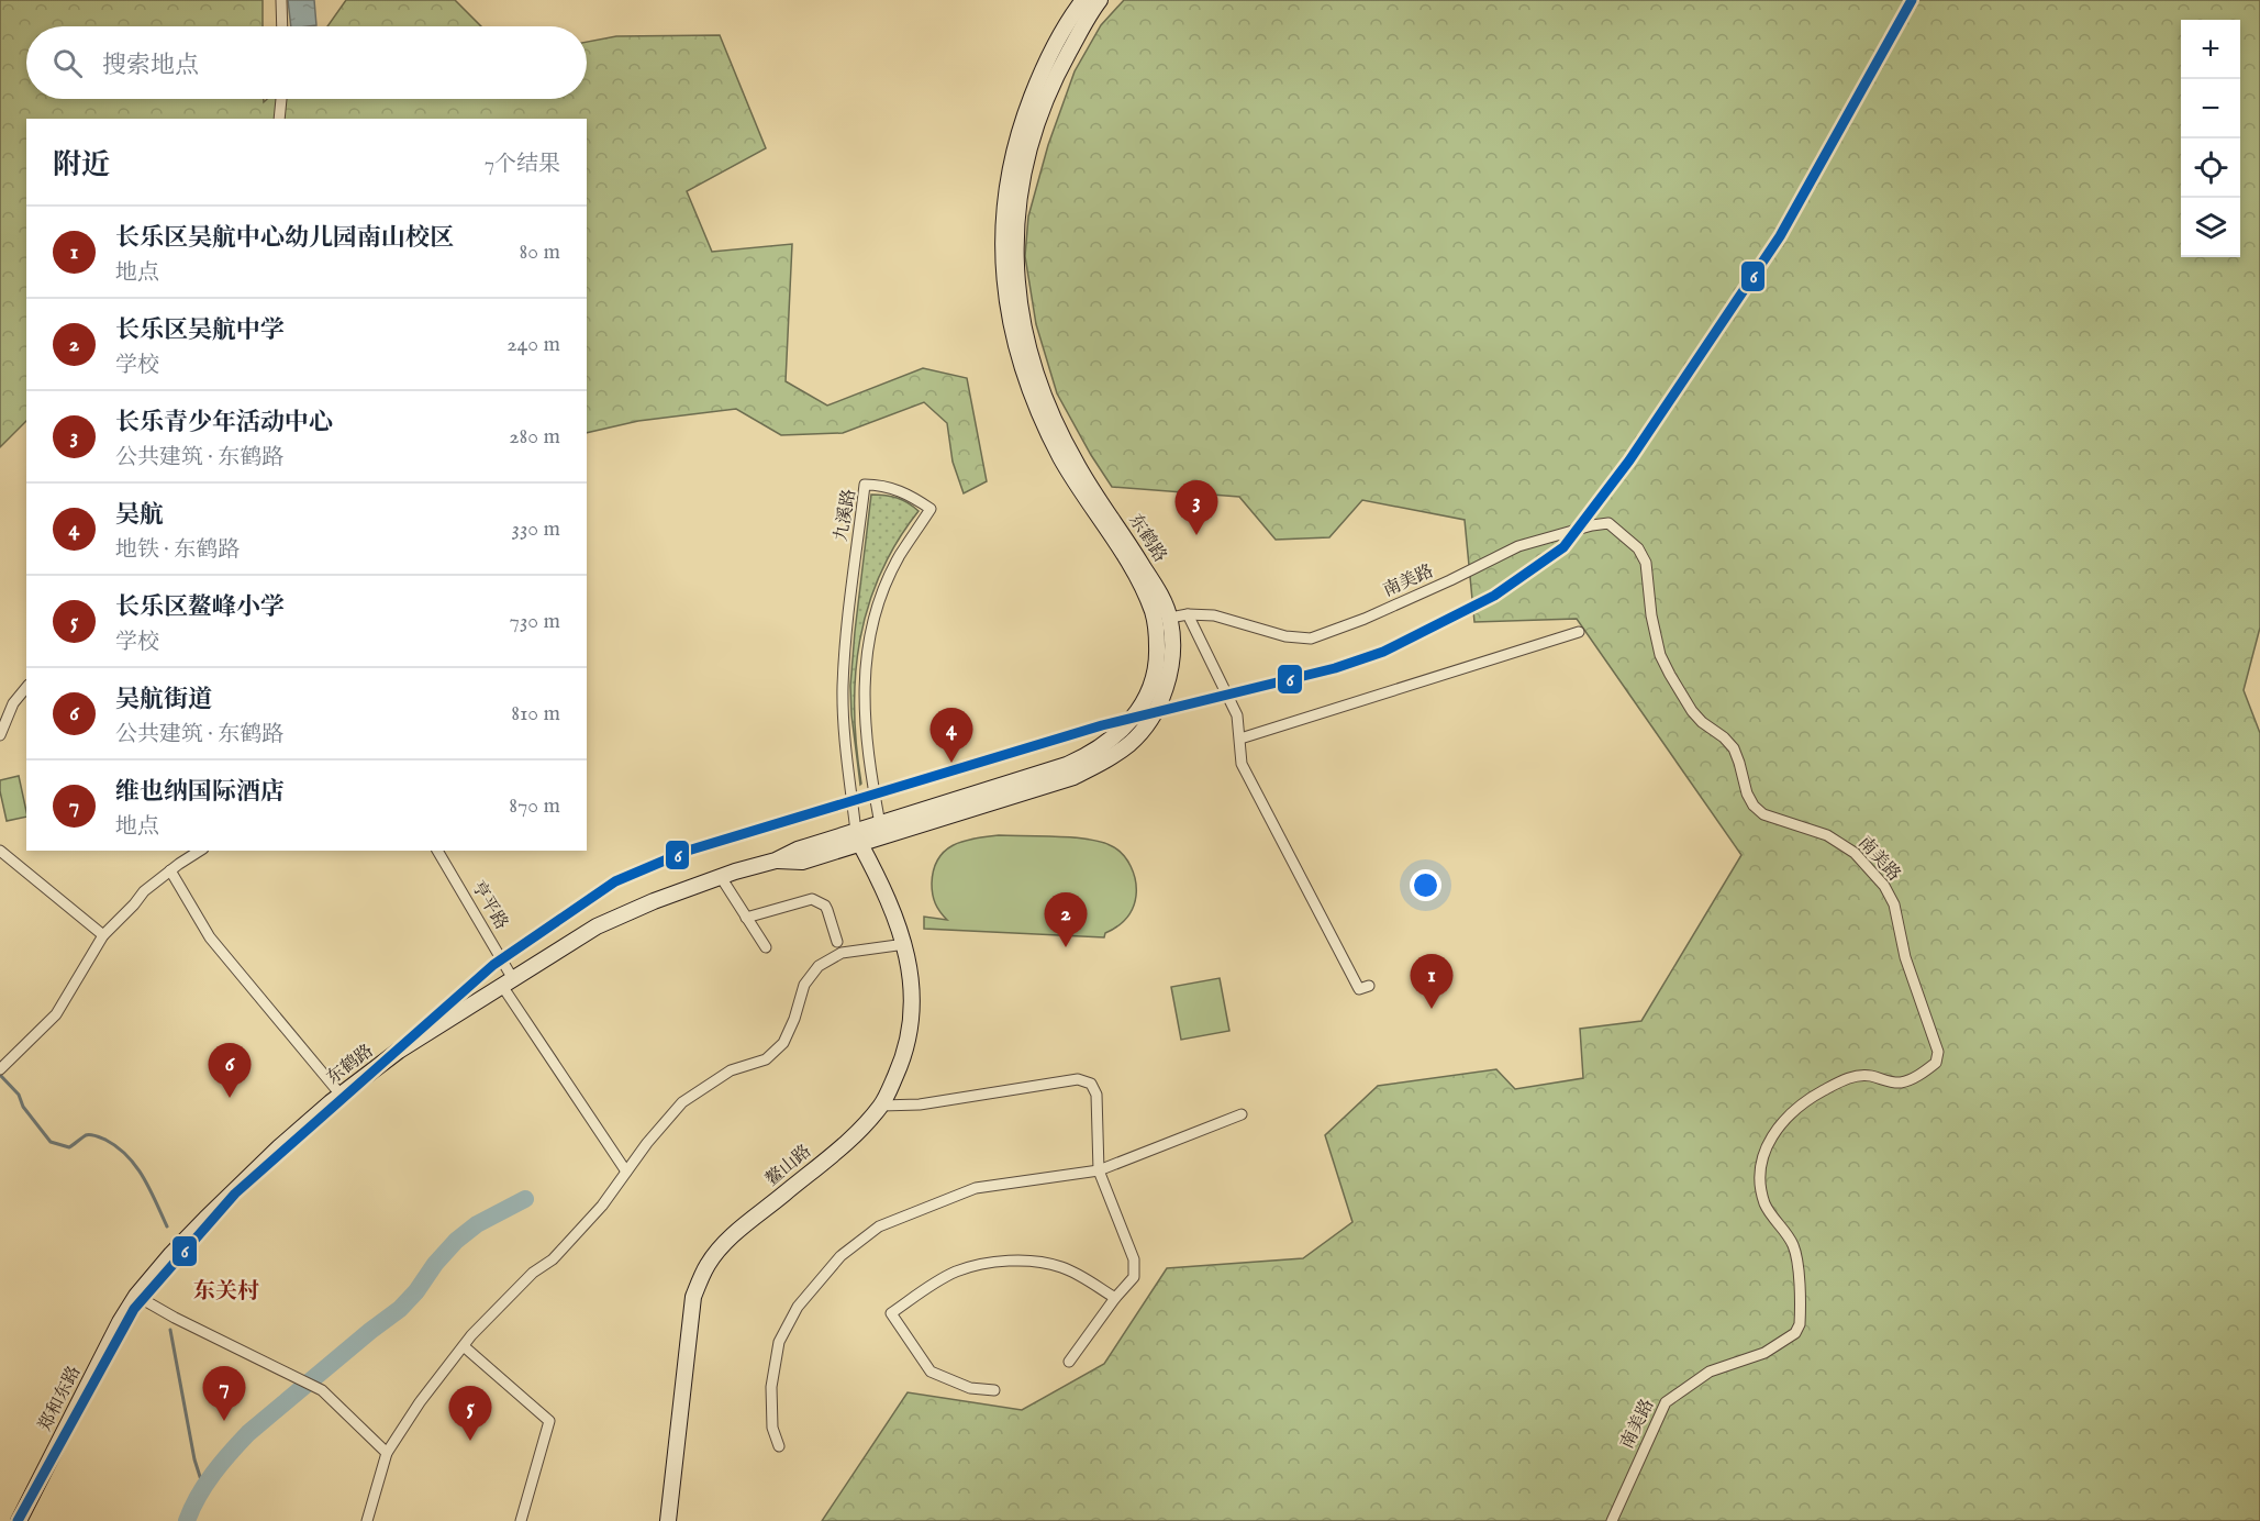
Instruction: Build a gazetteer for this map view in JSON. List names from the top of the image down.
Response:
{
  "streets": {
    "main road": ["东鹤路", "鳌山路", "郑和东路"],
    "street": ["九溪路", "南美路", "亨平路"]
  },
  "crossings": [
    ["九溪路", "东鹤路"],
    ["九溪路", "鳌山路"],
    ["东鹤路", "南美路"],
    ["东鹤路", "亨平路"],
    ["东鹤路", "鳌山路"],
    ["东鹤路", "郑和东路"]
  ],
  "districts": ["东关村"],
  "lines": ["transit line 6"],
  "page": {
    "map_buttons": ["+", "−"],
    "search": "搜索地点",
    "heading": ["附近", "7个结果"],
    "list": [
      {
        "mark": "1",
        "name": "长乐区吴航中心幼儿园南山校区",
        "note": "地点",
        "value": "80 m"
      },
      {
        "mark": "2",
        "name": "长乐区吴航中学",
        "note": "学校",
        "value": "240 m"
      },
      {
        "mark": "3",
        "name": "长乐青少年活动中心",
        "note": "公共建筑 · 东鹤路",
        "value": "280 m"
      },
      {
        "mark": "4",
        "name": "吴航",
        "note": "地铁 · 东鹤路",
        "value": "330 m"
      },
      {
        "mark": "5",
        "name": "长乐区鳌峰小学",
        "note": "学校",
        "value": "730 m"
      },
      {
        "mark": "6",
        "name": "吴航街道",
        "note": "公共建筑 · 东鹤路",
        "value": "810 m"
      },
      {
        "mark": "7",
        "name": "维也纳国际酒店",
        "note": "地点",
        "value": "870 m"
      }
    ],
    "pins": [
      "3",
      "4",
      "2",
      "1",
      "6",
      "7",
      "5"
    ]
  }
}
